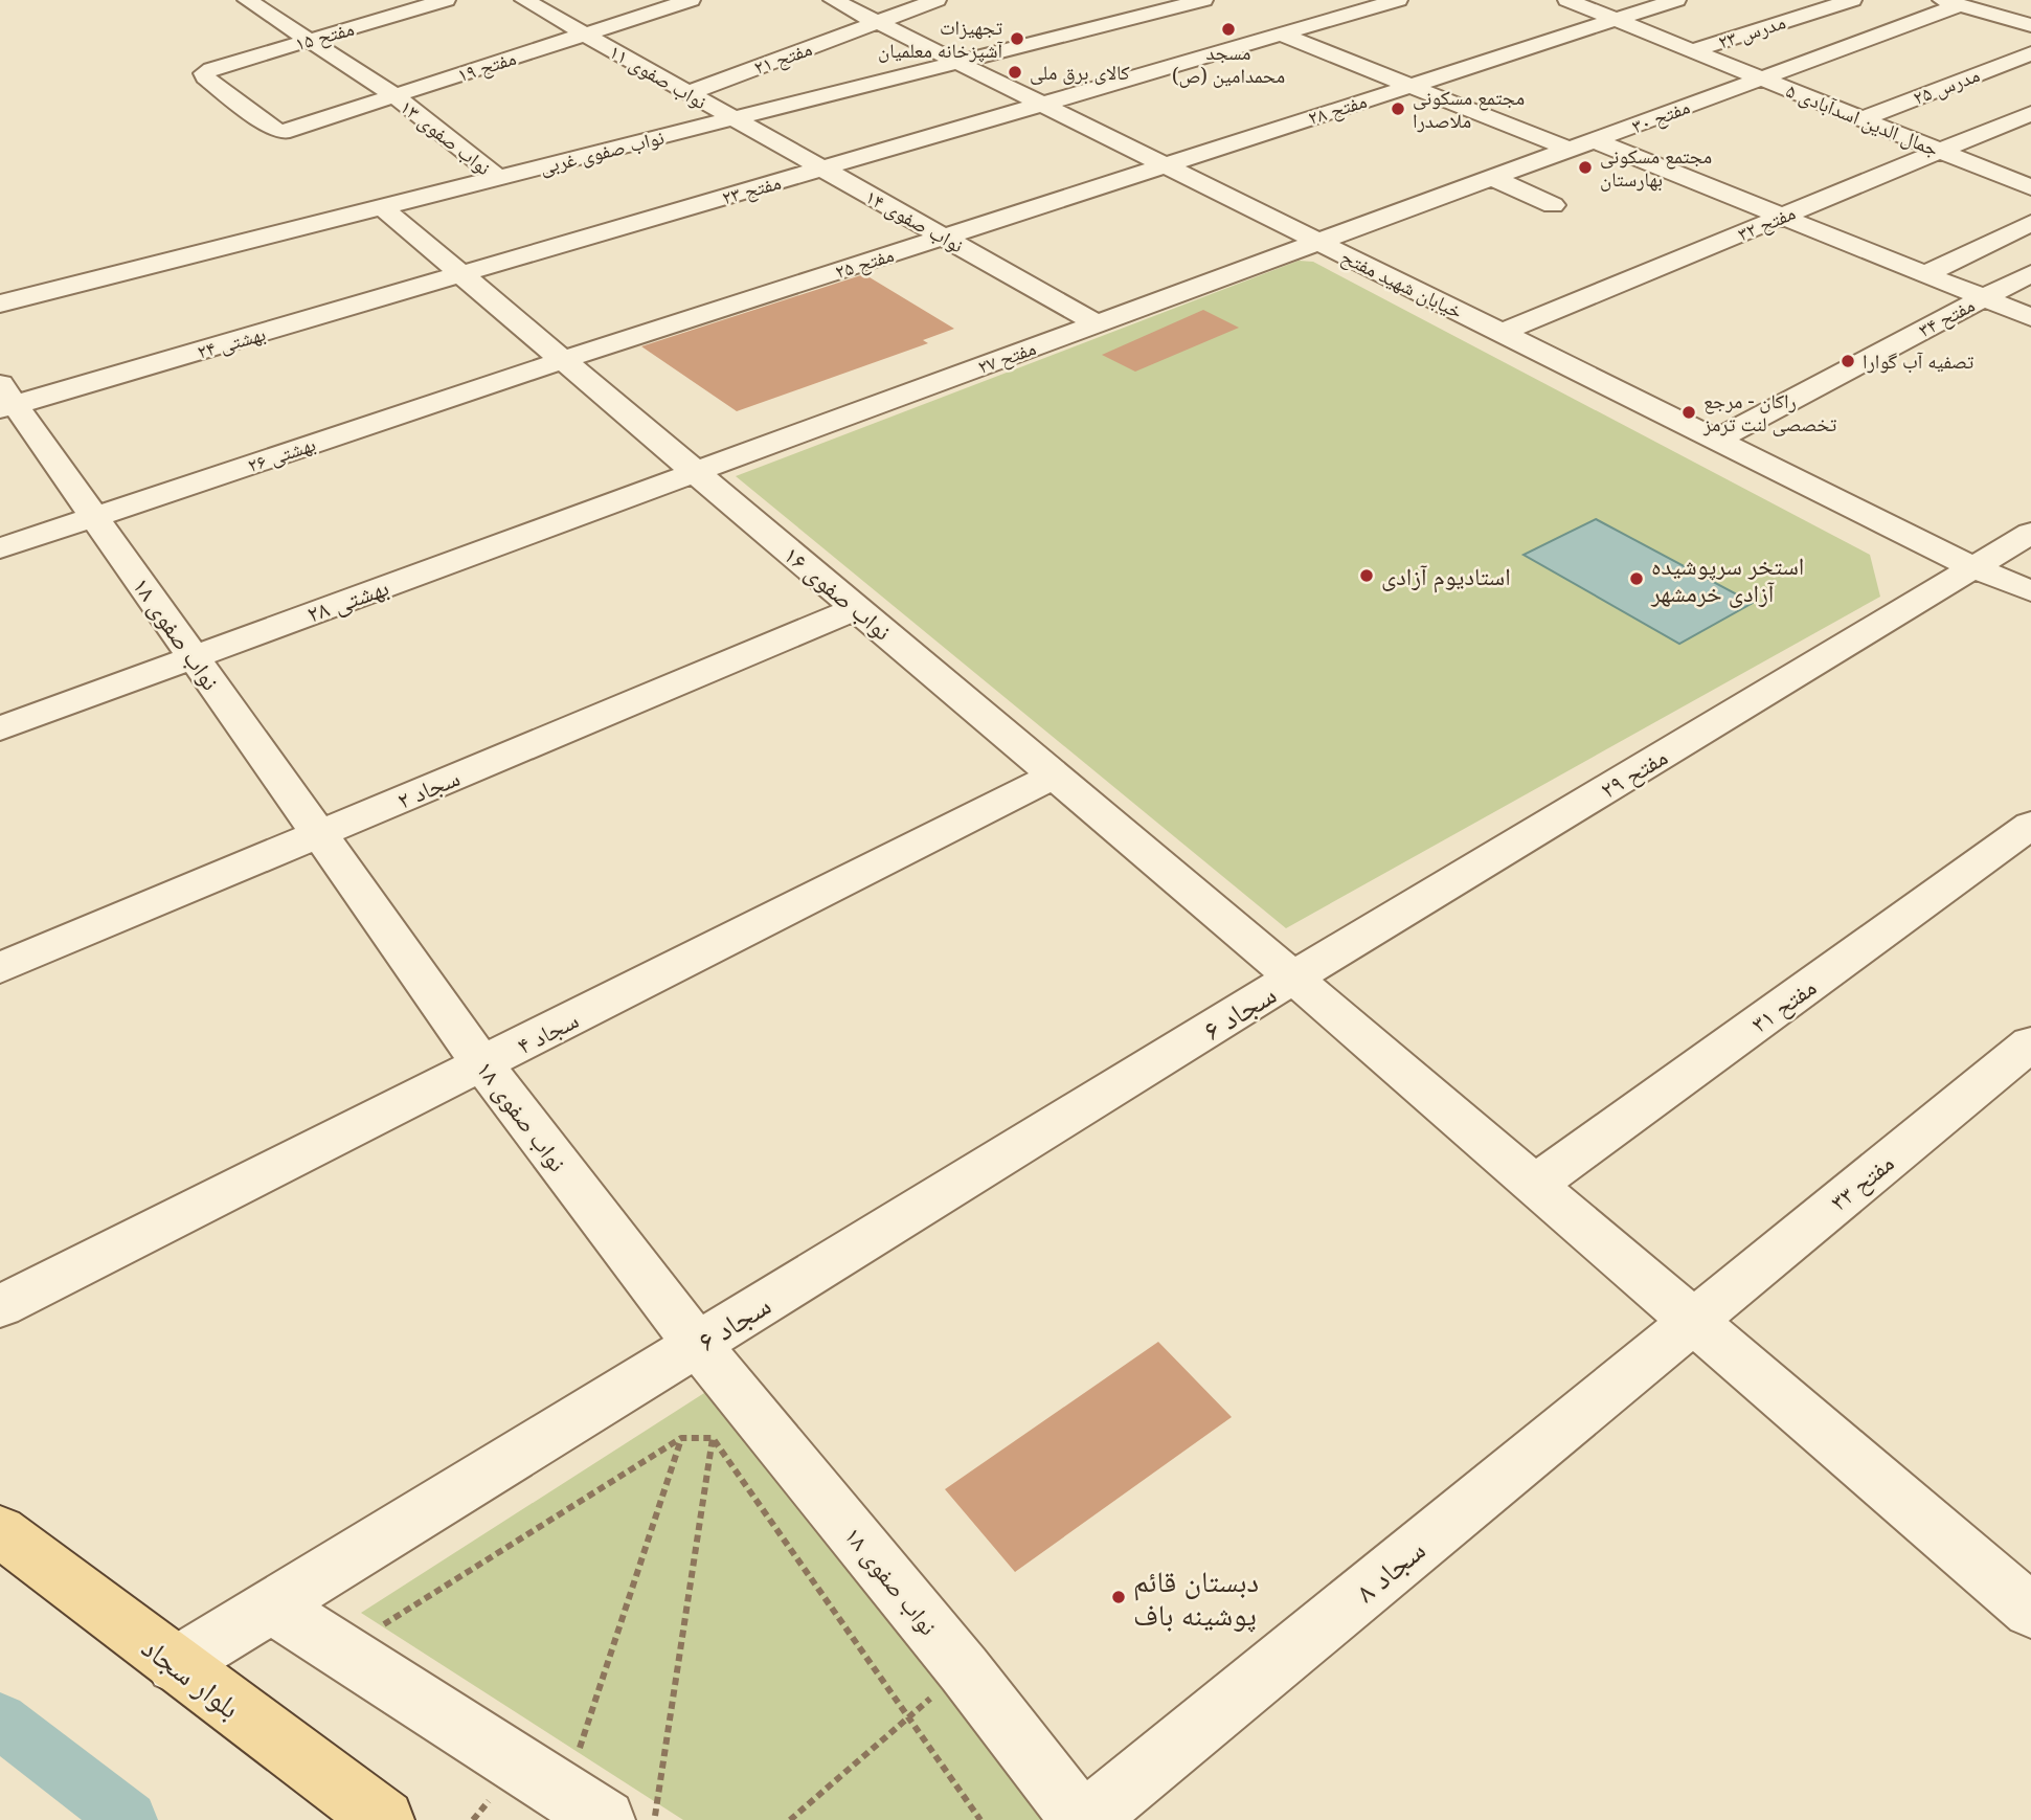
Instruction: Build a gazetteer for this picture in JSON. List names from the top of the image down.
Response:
{
  "streets": {
    "main road": ["بلوار سجاد"],
    "street": [
      "مدرس ۲۳",
      "مفتح ۱۵",
      "مفتح ۲۱",
      "مفتح ۱۹",
      "نواب صفوی ۱۱",
      "مدرس ۲۵",
      "مفتح ۲۸",
      "مفتح ۳۰",
      "جمال الدین اسدآبادی ۵",
      "نواب صفوی ۱۳",
      "نواب صفوی غربی",
      "مفتح ۲۳",
      "نواب صفوی ۱۴",
      "مفتح ۳۲",
      "مفتح ۲۵",
      "خیابان شهید مفتح",
      "مفتح ۳۴",
      "بهشتی ۲۴",
      "مفتح ۲۷",
      "بهشتی ۲۶",
      "نواب صفوی ۱۶",
      "بهشتی ۲۸",
      "نواب صفوی ۱۸",
      "مفتح ۲۹",
      "سجاد ۲",
      "مفتح ۳۱",
      "سجاد ۶",
      "سجاد ۴",
      "مفتح ۳۳",
      "سجاد ۸"
    ]
  },
  "crossings": [
    ["مدرس ۲۳", "جمال الدین اسدآبادی ۵"],
    ["مفتح ۱۵", "مفتح ۱۹"],
    ["مفتح ۱۵", "نواب صفوی ۱۳"],
    ["مفتح ۲۱", "نواب صفوی ۱۱"],
    ["مفتح ۲۱", "خیابان شهید مفتح"],
    ["مفتح ۱۹", "نواب صفوی ۱۱"],
    ["مفتح ۱۹", "نواب صفوی ۱۳"],
    ["نواب صفوی ۱۱", "نواب صفوی غربی"],
    ["نواب صفوی ۱۱", "نواب صفوی ۱۴"],
    ["مدرس ۲۵", "جمال الدین اسدآبادی ۵"],
    ["مفتح ۲۸", "جمال الدین اسدآبادی ۵"],
    ["مفتح ۲۸", "مفتح ۲۵"],
    ["مفتح ۲۸", "خیابان شهید مفتح"],
    ["مفتح ۳۰", "جمال الدین اسدآبادی ۵"],
    ["مفتح ۳۰", "خیابان شهید مفتح"],
    ["مفتح ۳۰", "مفتح ۲۷"],
    ["جمال الدین اسدآبادی ۵", "مفتح ۳۲"],
    ["نواب صفوی ۱۳", "نواب صفوی غربی"],
    ["نواب صفوی غربی", "نواب صفوی ۱۴"],
    ["نواب صفوی غربی", "خیابان شهید مفتح"],
    ["نواب صفوی غربی", "نواب صفوی ۱۶"],
    ["مفتح ۲۳", "نواب صفوی ۱۴"],
    ["مفتح ۲۳", "خیابان شهید مفتح"],
    ["مفتح ۲۳", "بهشتی ۲۴"],
    ["مفتح ۲۳", "نواب صفوی ۱۶"],
    ["نواب صفوی ۱۴", "مفتح ۲۵"],
    ["نواب صفوی ۱۴", "مفتح ۲۷"],
    ["مفتح ۳۲", "خیابان شهید مفتح"],
    ["مفتح ۲۵", "خیابان شهید مفتح"],
    ["مفتح ۲۵", "بهشتی ۲۶"],
    ["مفتح ۲۵", "نواب صفوی ۱۶"],
    ["خیابان شهید مفتح", "مفتح ۳۴"],
    ["خیابان شهید مفتح", "مفتح ۲۷"],
    ["خیابان شهید مفتح", "مفتح ۲۹"],
    ["بهشتی ۲۴", "نواب صفوی ۱۶"],
    ["بهشتی ۲۴", "نواب صفوی ۱۸"],
    ["مفتح ۲۷", "نواب صفوی ۱۶"],
    ["مفتح ۲۷", "بهشتی ۲۸"],
    ["بهشتی ۲۶", "نواب صفوی ۱۶"],
    ["بهشتی ۲۶", "نواب صفوی ۱۸"],
    ["نواب صفوی ۱۶", "بهشتی ۲۸"],
    ["نواب صفوی ۱۶", "مفتح ۲۹"],
    ["نواب صفوی ۱۶", "سجاد ۲"],
    ["نواب صفوی ۱۶", "مفتح ۳۱"],
    ["نواب صفوی ۱۶", "سجاد ۶"],
    ["نواب صفوی ۱۶", "سجاد ۴"],
    ["نواب صفوی ۱۶", "مفتح ۳۳"],
    ["نواب صفوی ۱۶", "سجاد ۸"],
    ["بهشتی ۲۸", "نواب صفوی ۱۸"],
    ["نواب صفوی ۱۸", "سجاد ۲"],
    ["نواب صفوی ۱۸", "سجاد ۶"],
    ["نواب صفوی ۱۸", "سجاد ۴"],
    ["مفتح ۲۹", "سجاد ۶"],
    ["سجاد ۶", "بلوار سجاد"],
    ["مفتح ۳۳", "سجاد ۸"]
  ],
  "places": [
    "مسجد محمدامین (ص)",
    "تجهيزات آشپزخانه معلمیان",
    "کالای برق ملی",
    "مجتمع مسکونی ملاصدرا",
    "مجتمع مسکونی بهارستان",
    "تصفیه آب گوارا",
    "راکان - مرجع تخصصی لنت ترمز",
    "استادیوم آزادی",
    "استخر سرپوشیده آزادی خرمشهر",
    "دبستان قائم پوشینه باف"
  ]
}
